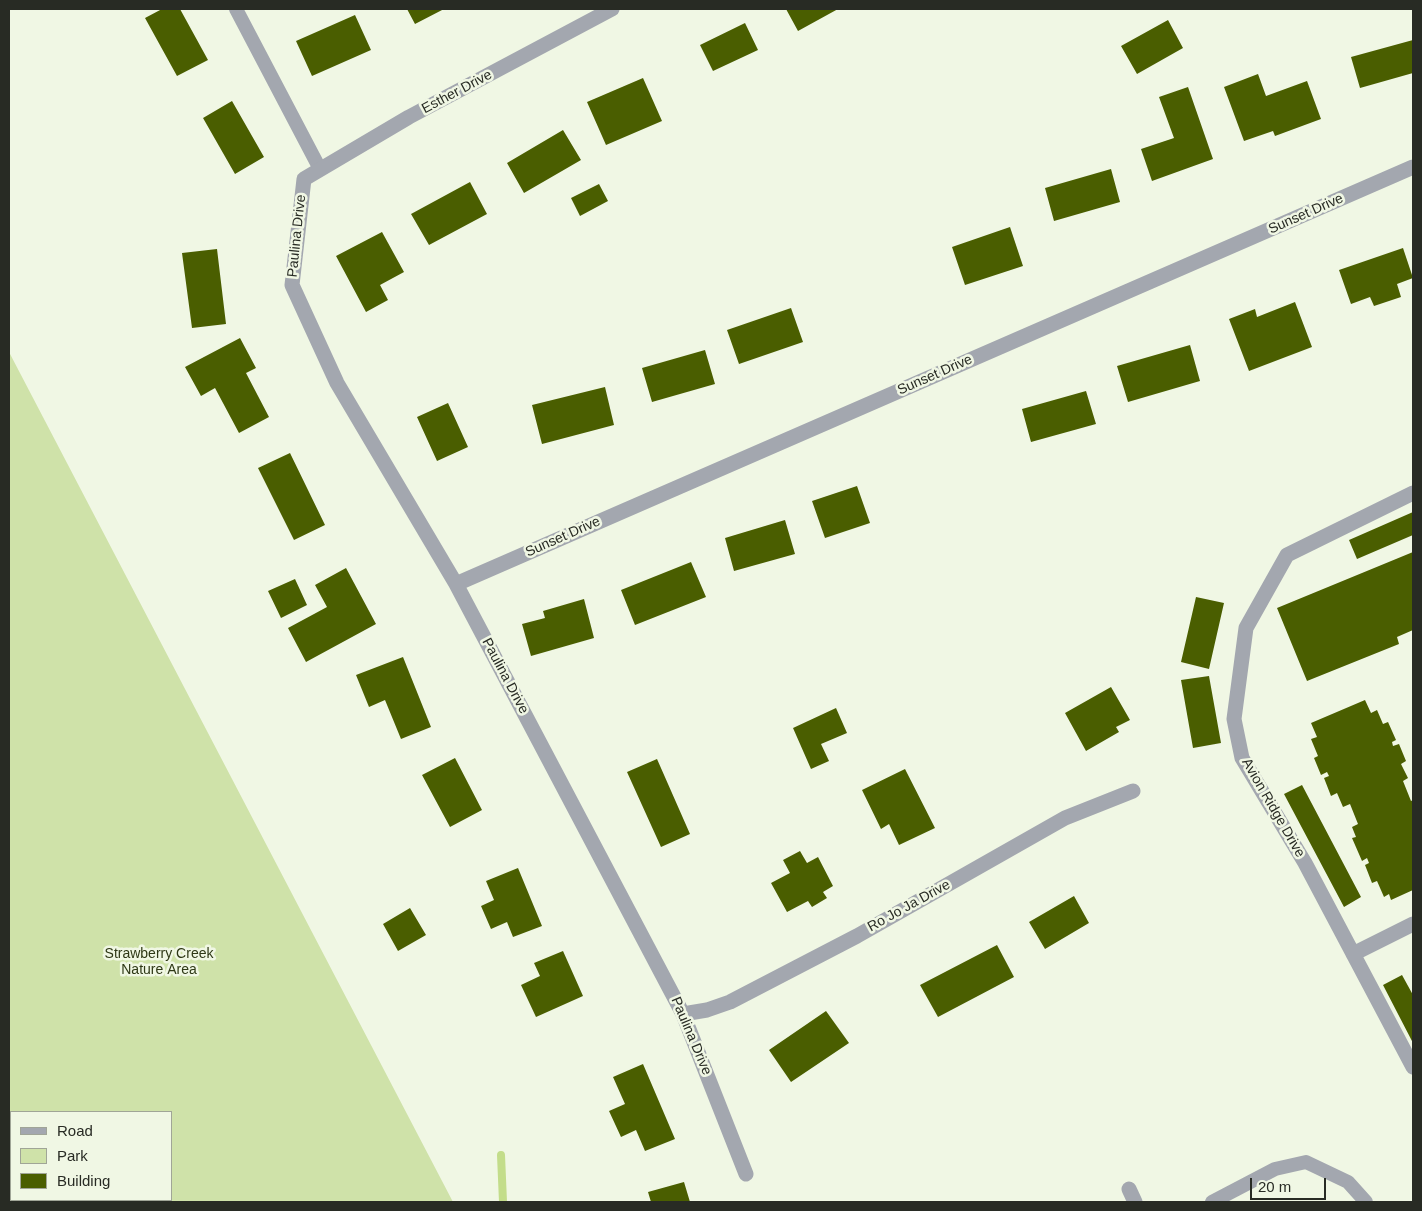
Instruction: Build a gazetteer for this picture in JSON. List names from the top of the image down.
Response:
{
  "streets": {
    "street": [
      "Esther Drive",
      "Sunset Drive",
      "Paulina Drive",
      "Avion Ridge Drive",
      "Ro Jo Ja Drive"
    ]
  },
  "crossings": [
    ["Esther Drive", "Paulina Drive"],
    ["Sunset Drive", "Paulina Drive"],
    ["Paulina Drive", "Ro Jo Ja Drive"]
  ],
  "parks": ["Strawberry Creek Nature Area"],
  "legend": ["Road", "Park", "Building"],
  "scale_bar": "20 m"
}
